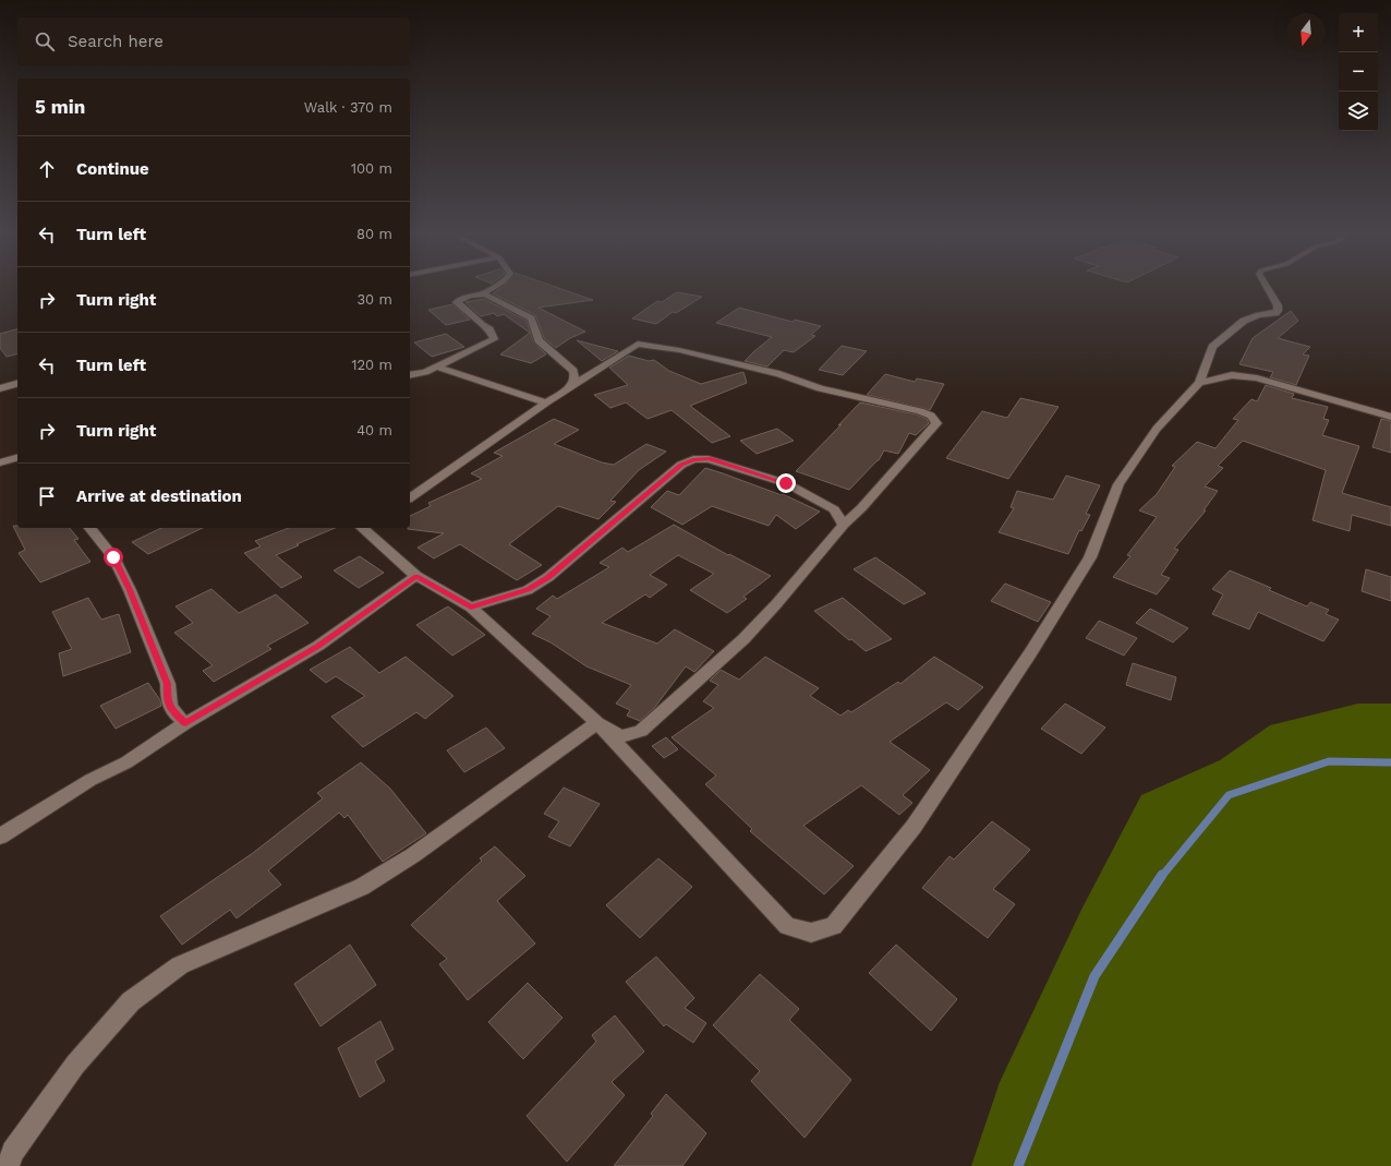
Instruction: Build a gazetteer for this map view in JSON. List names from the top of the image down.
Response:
{
  "north": "bottom",
  "page": {
    "map_buttons": ["+", "−"],
    "search": "Search here",
    "heading": ["5 min", "Walk · 370 m"],
    "list": [
      ["Continue", "100 m"],
      ["Turn left", "80 m"],
      ["Turn right", "30 m"],
      ["Turn left", "120 m"],
      ["Turn right", "40 m"],
      "Arrive at destination"
    ]
  }
}
